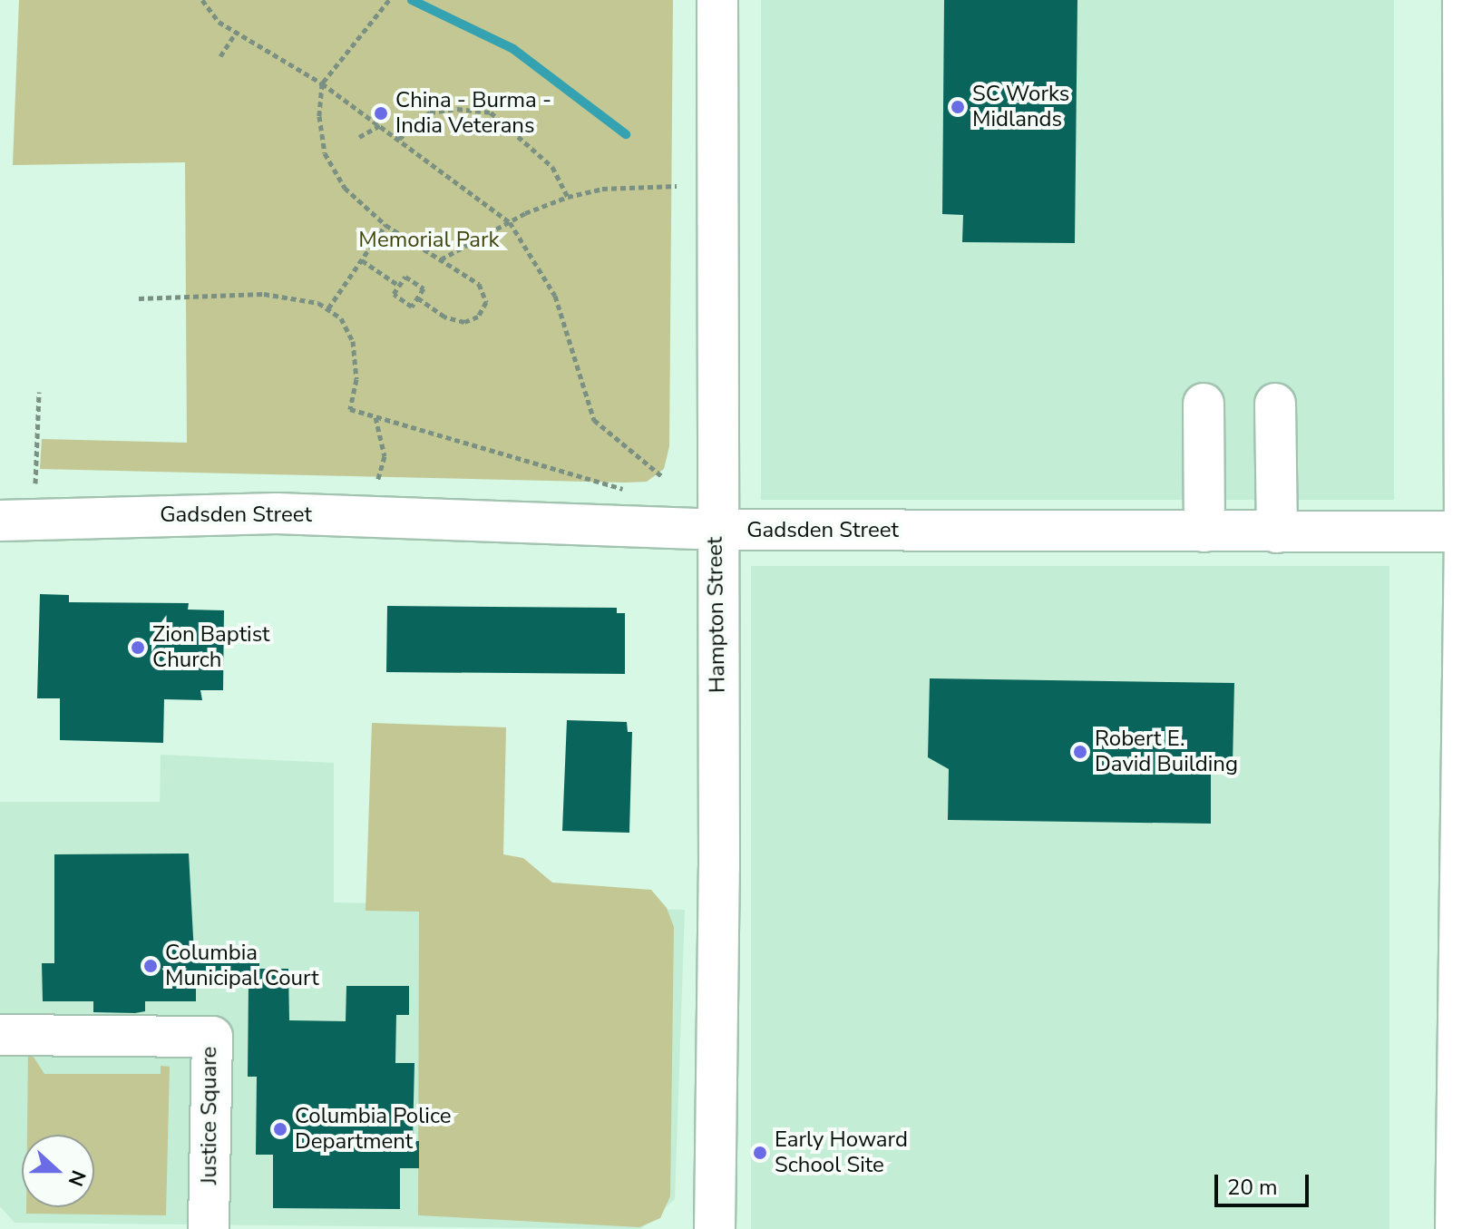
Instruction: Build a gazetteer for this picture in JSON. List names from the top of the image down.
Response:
{
  "streets": {
    "main road": ["Gadsden Street", "Hampton Street", "Justice Square"]
  },
  "crossings": [
    ["Gadsden Street", "Hampton Street"]
  ],
  "parks": ["Memorial Park"],
  "places": [
    "SC Works Midlands",
    "China - Burma - India Veterans",
    "Zion Baptist Church",
    "Robert E. David Building",
    "Columbia Municipal Court",
    "Columbia Police Department",
    "Early Howard School Site"
  ],
  "scale_bar": "20 m",
  "north": "right"
}
